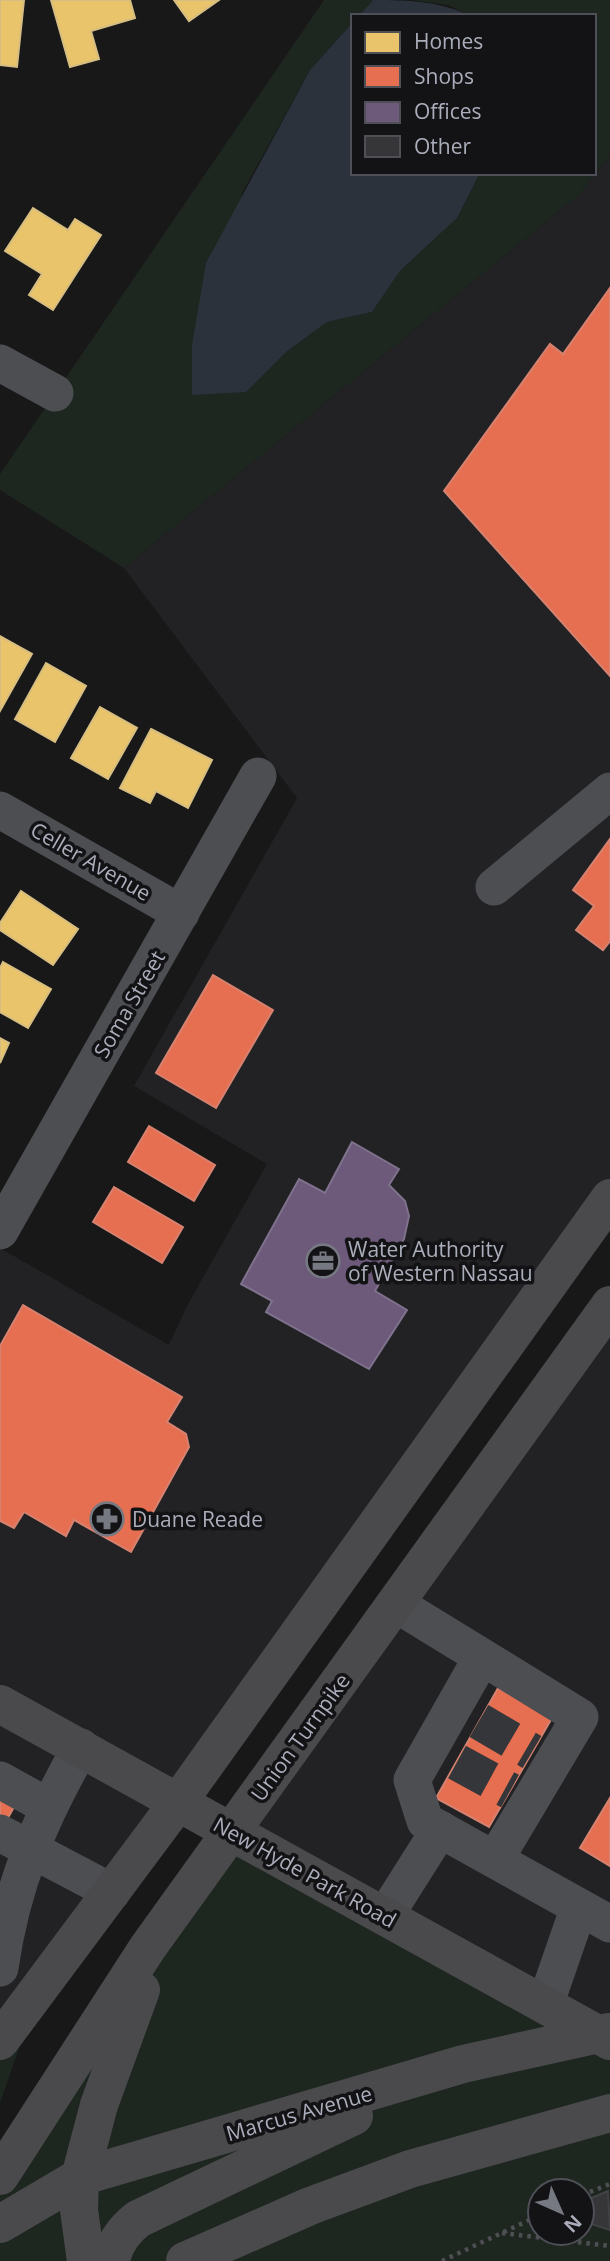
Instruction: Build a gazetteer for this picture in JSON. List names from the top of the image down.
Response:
{
  "streets": {
    "main road": ["Union Turnpike", "New Hyde Park Road", "Marcus Avenue"],
    "street": ["Celler Avenue", "Soma Street"]
  },
  "crossings": [
    ["Celler Avenue", "Soma Street"],
    ["Union Turnpike", "New Hyde Park Road"],
    ["New Hyde Park Road", "Marcus Avenue"]
  ],
  "places": {
    "office": ["Water Authority of Western Nassau"],
    "pharmacy": ["Duane Reade"]
  },
  "legend": [
    "Homes",
    "Shops",
    "Offices",
    "Other"
  ],
  "north": "bottom right"
}
